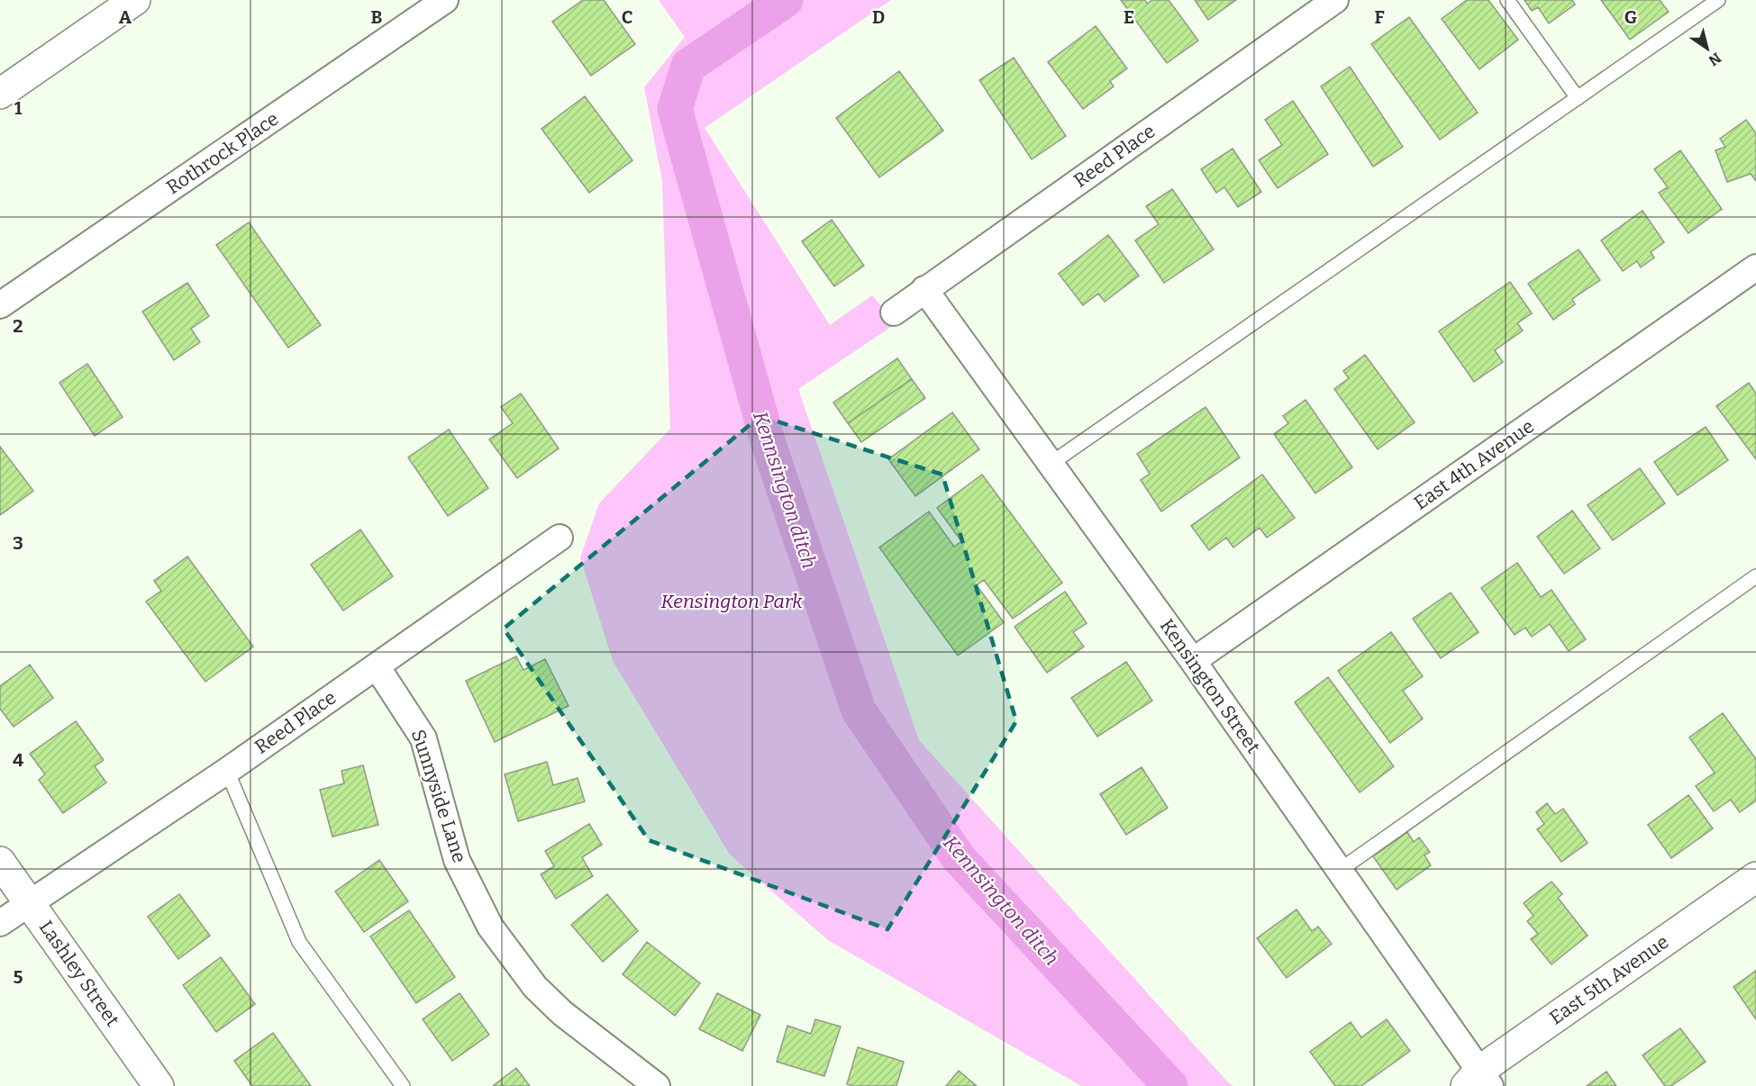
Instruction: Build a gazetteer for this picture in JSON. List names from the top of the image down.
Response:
{
  "streets": {
    "main road": ["Lashley Street", "East 5th Avenue"],
    "street": [
      "Rothrock Place",
      "Reed Place",
      "East 4th Avenue",
      "Kensington Street",
      "Sunnyside Lane"
    ]
  },
  "crossings": [
    ["Reed Place", "Kensington Street"],
    ["Reed Place", "Sunnyside Lane"],
    ["Reed Place", "Lashley Street"],
    ["East 4th Avenue", "Kensington Street"],
    ["Kensington Street", "East 5th Avenue"]
  ],
  "water": ["Kennsington ditch"],
  "parks": ["Kensington Park"],
  "north": "bottom right",
  "grid": {
    "columns": [
      "A",
      "B",
      "C",
      "D",
      "E",
      "F",
      "G"
    ],
    "rows": [
      "1",
      "2",
      "3",
      "4",
      "5"
    ]
  }
}
